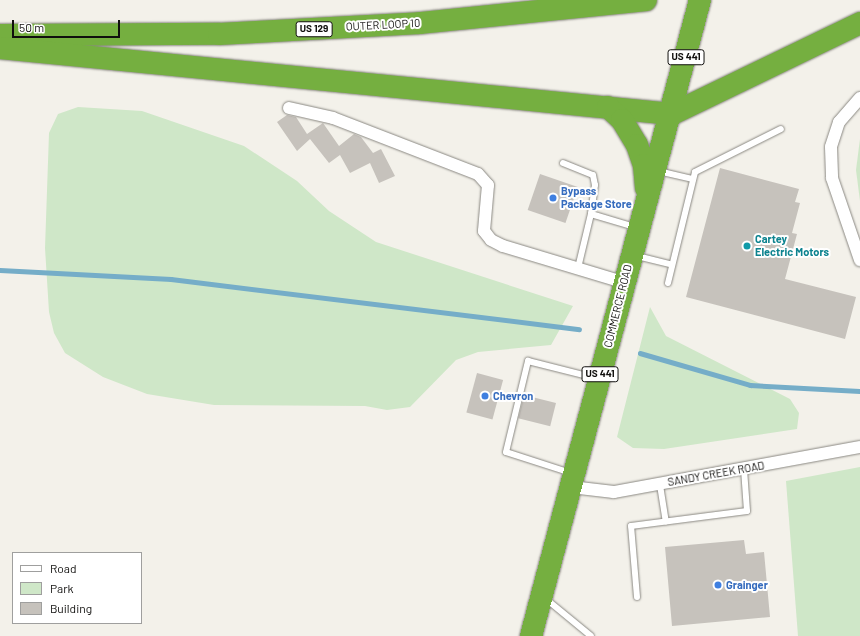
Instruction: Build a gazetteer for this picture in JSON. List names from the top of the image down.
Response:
{
  "streets": {
    "highway": [
      "OUTER LOOP 10",
      "US 129",
      "US 441",
      "COMMERCE ROAD"
    ],
    "street": ["SANDY CREEK ROAD"]
  },
  "crossings": [
    ["COMMERCE ROAD", "SANDY CREEK ROAD"]
  ],
  "places": [
    "Bypass Package Store",
    "Cartey Electric Motors",
    "Chevron",
    "Grainger"
  ],
  "legend": ["Road", "Park", "Building"],
  "scale_bar": "50 m"
}
